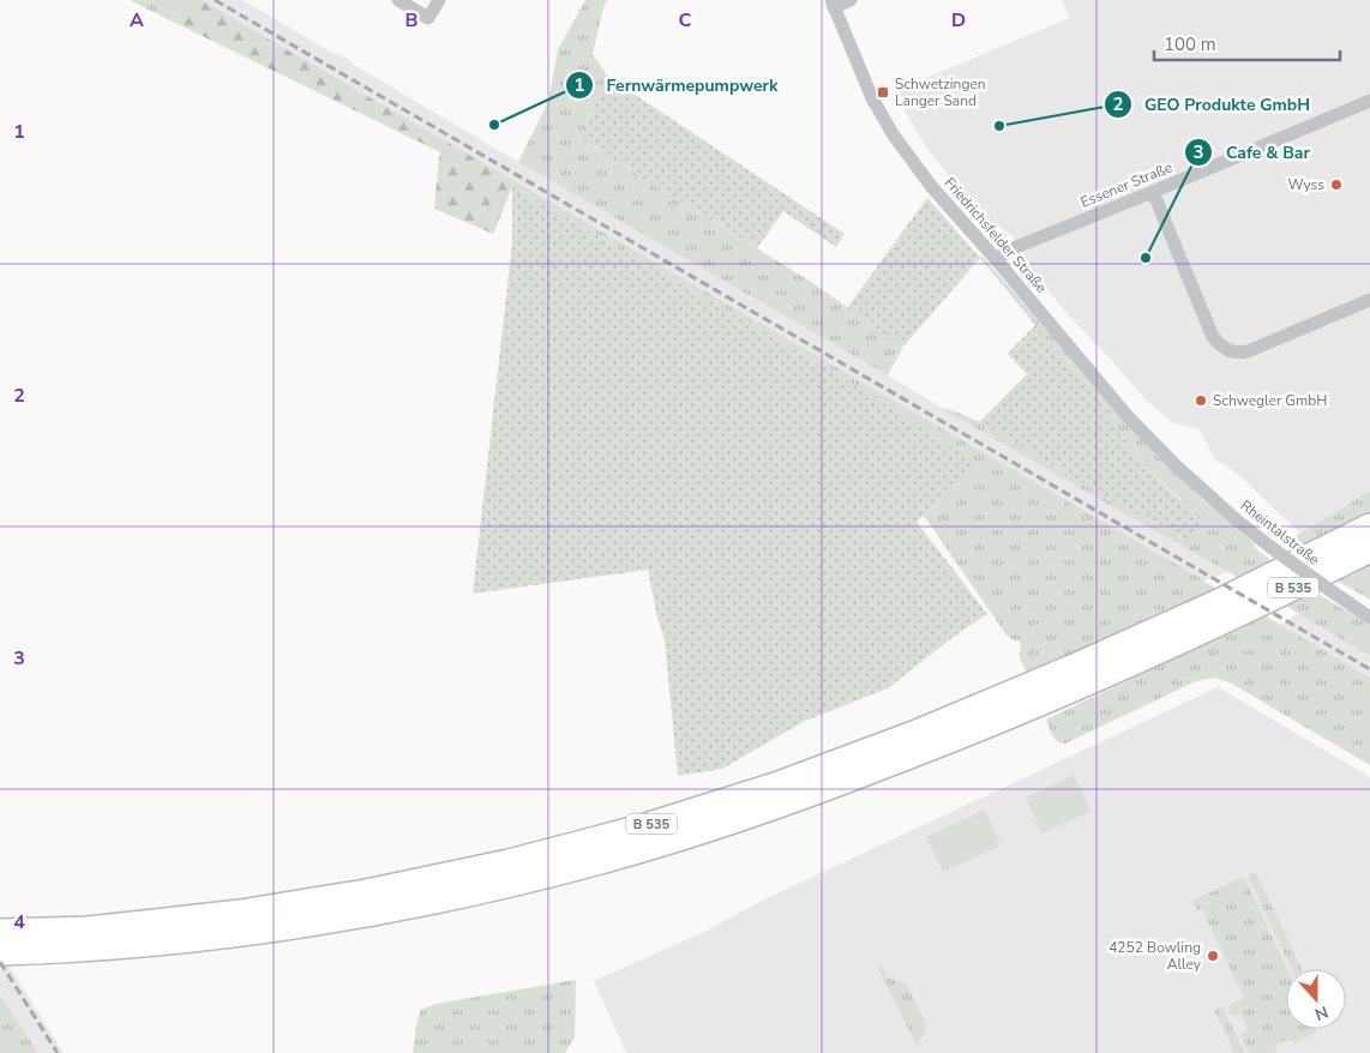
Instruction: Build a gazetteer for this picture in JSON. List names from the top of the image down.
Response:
{
  "streets": {
    "highway": ["B 535"],
    "street": ["Essener Straße", "Friedrichsfelder Straße", "Rheintalstraße"]
  },
  "crossings": [
    ["Essener Straße", "Friedrichsfelder Straße"],
    ["Friedrichsfelder Straße", "Rheintalstraße"]
  ],
  "places": {
    "transit": ["Schwetzingen Langer Sand"],
    "other": [
      "Fernwärmepumpwerk",
      "GEO Produkte GmbH",
      "Wyss",
      "Cafe & Bar",
      "Schwegler GmbH",
      "4252 Bowling Alley"
    ]
  },
  "scale_bar": "100 m",
  "north": "bottom",
  "grid": {
    "columns": [
      "A",
      "B",
      "C",
      "D"
    ],
    "rows": [
      "1",
      "2",
      "3",
      "4"
    ]
  }
}
